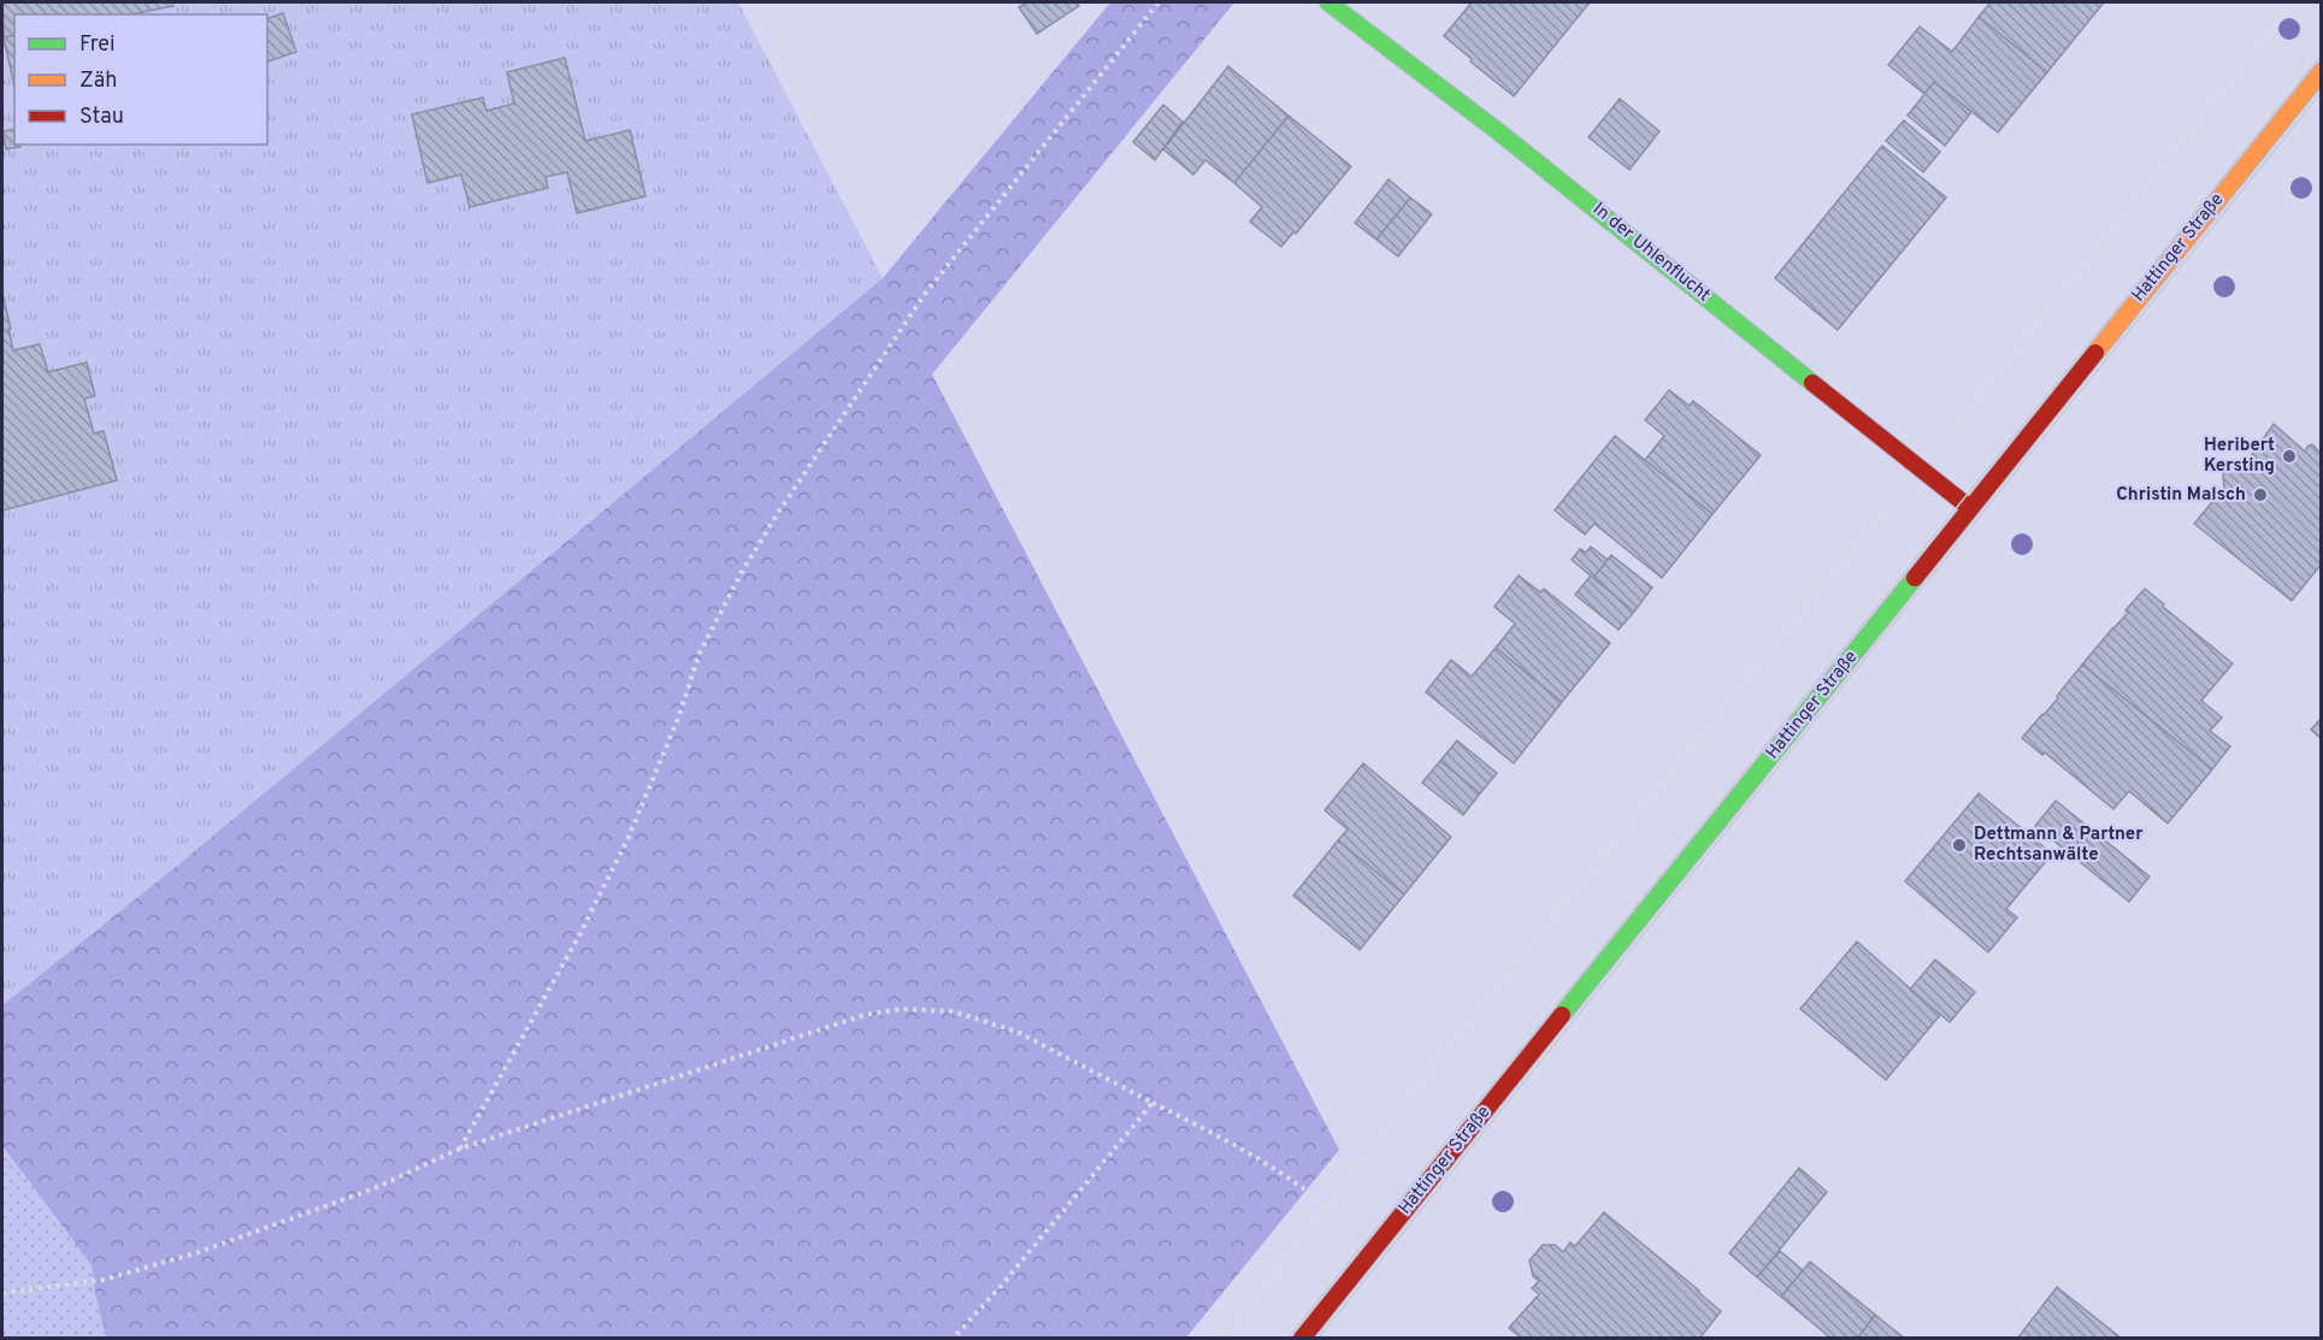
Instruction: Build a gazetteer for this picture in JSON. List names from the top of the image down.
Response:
{
  "streets": {
    "main road": ["Hattinger Straße", "In der Uhlenflucht"]
  },
  "crossings": [
    ["Hattinger Straße", "In der Uhlenflucht"]
  ],
  "places": ["Heribert Kersting", "Christin Malsch", "Dettmann & Partner Rechtsanwälte"],
  "legend": ["Frei", "Zäh", "Stau"]
}
